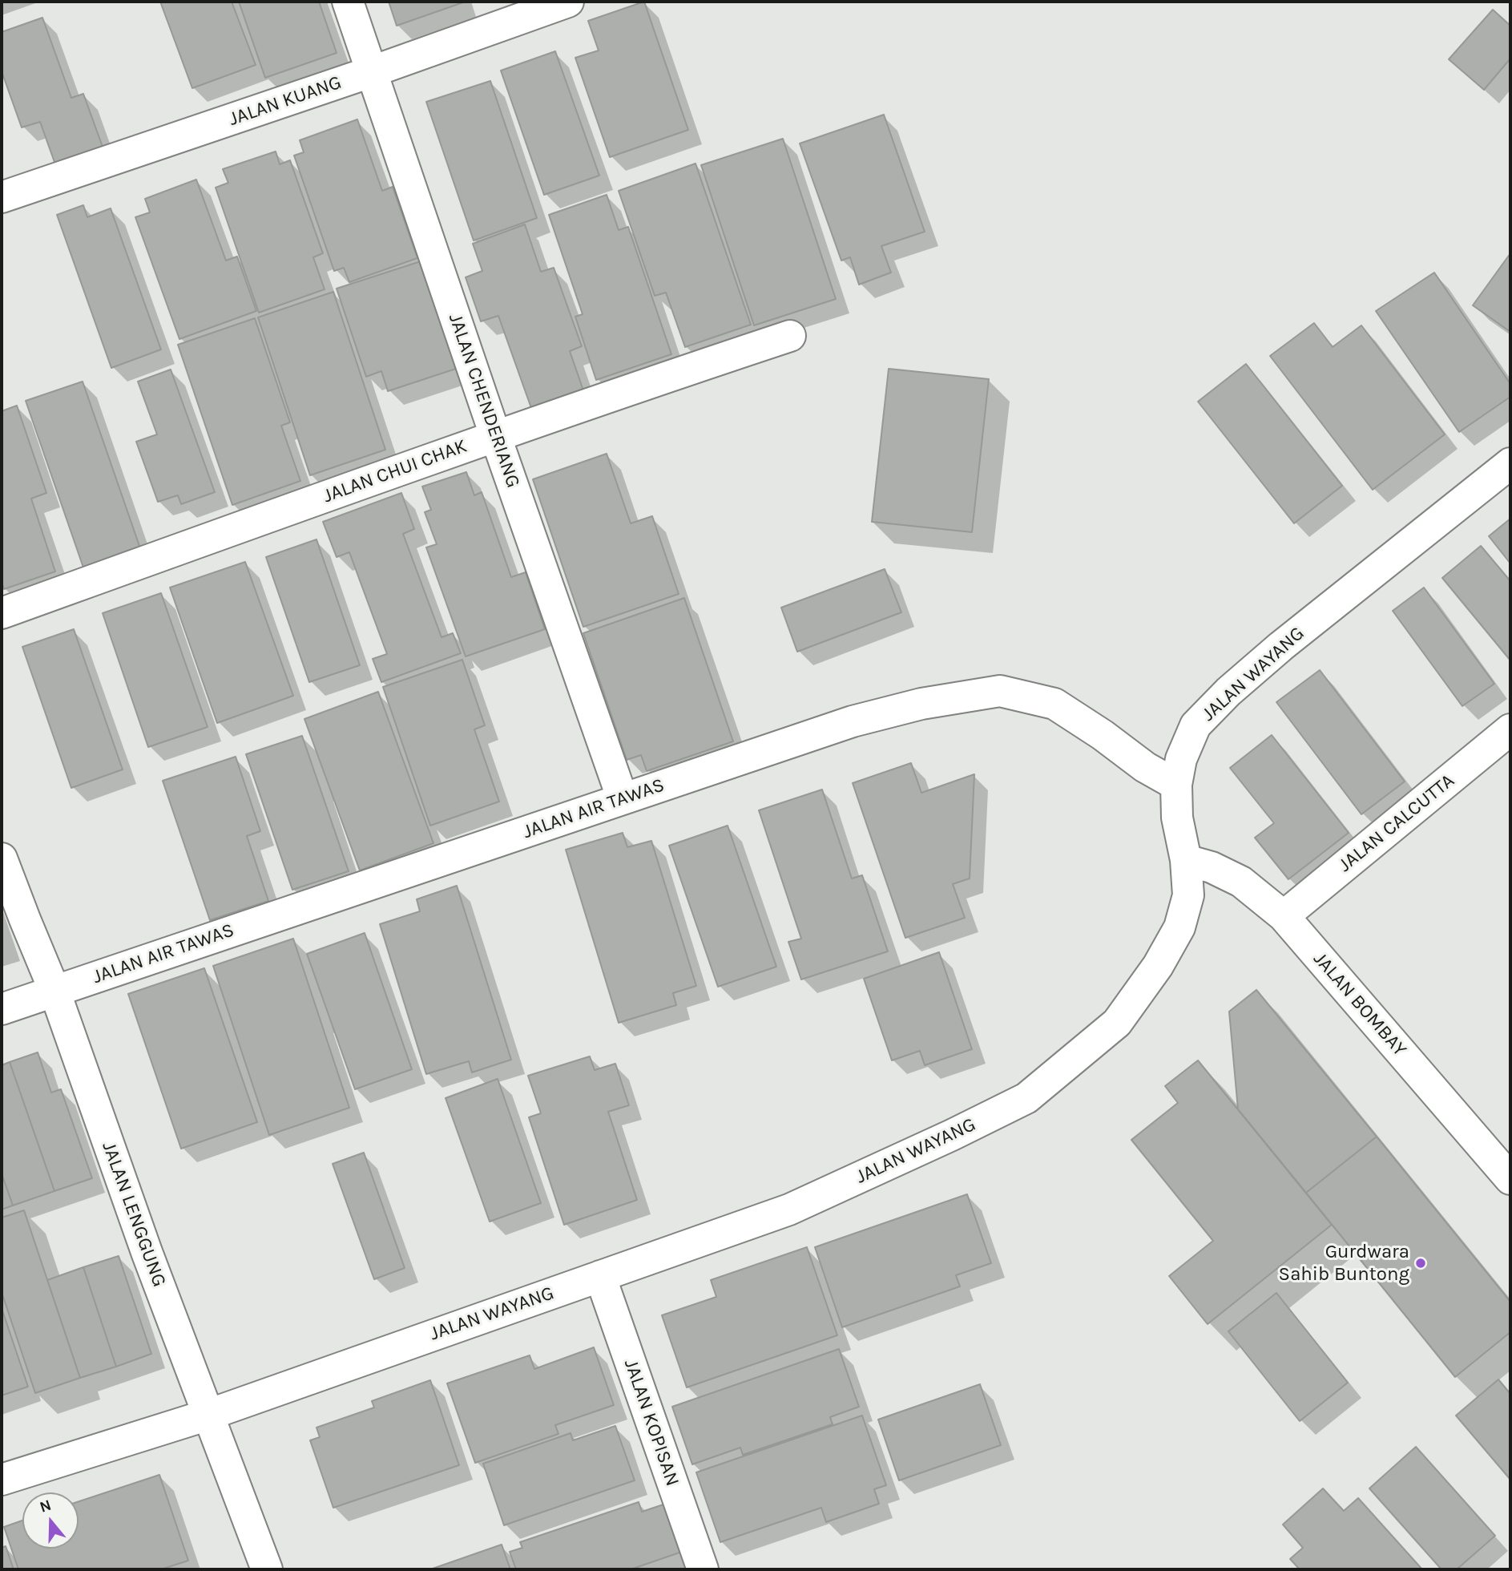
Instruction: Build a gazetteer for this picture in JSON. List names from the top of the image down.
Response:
{
  "streets": {
    "street": [
      "JALAN KUANG",
      "JALAN CHENDERIANG",
      "JALAN CHUI CHAK",
      "JALAN WAYANG",
      "JALAN AIR TAWAS",
      "JALAN CALCUTTA",
      "JALAN BOMBAY",
      "JALAN LENGGUNG",
      "JALAN KOPISAN"
    ]
  },
  "crossings": [
    ["JALAN KUANG", "JALAN CHENDERIANG"],
    ["JALAN CHENDERIANG", "JALAN CHUI CHAK"],
    ["JALAN CHENDERIANG", "JALAN AIR TAWAS"],
    ["JALAN WAYANG", "JALAN AIR TAWAS"],
    ["JALAN WAYANG", "JALAN BOMBAY"],
    ["JALAN WAYANG", "JALAN LENGGUNG"],
    ["JALAN WAYANG", "JALAN KOPISAN"],
    ["JALAN AIR TAWAS", "JALAN LENGGUNG"],
    ["JALAN CALCUTTA", "JALAN BOMBAY"]
  ],
  "places": ["Gurdwara Sahib Buntong"],
  "north": "top"
}
